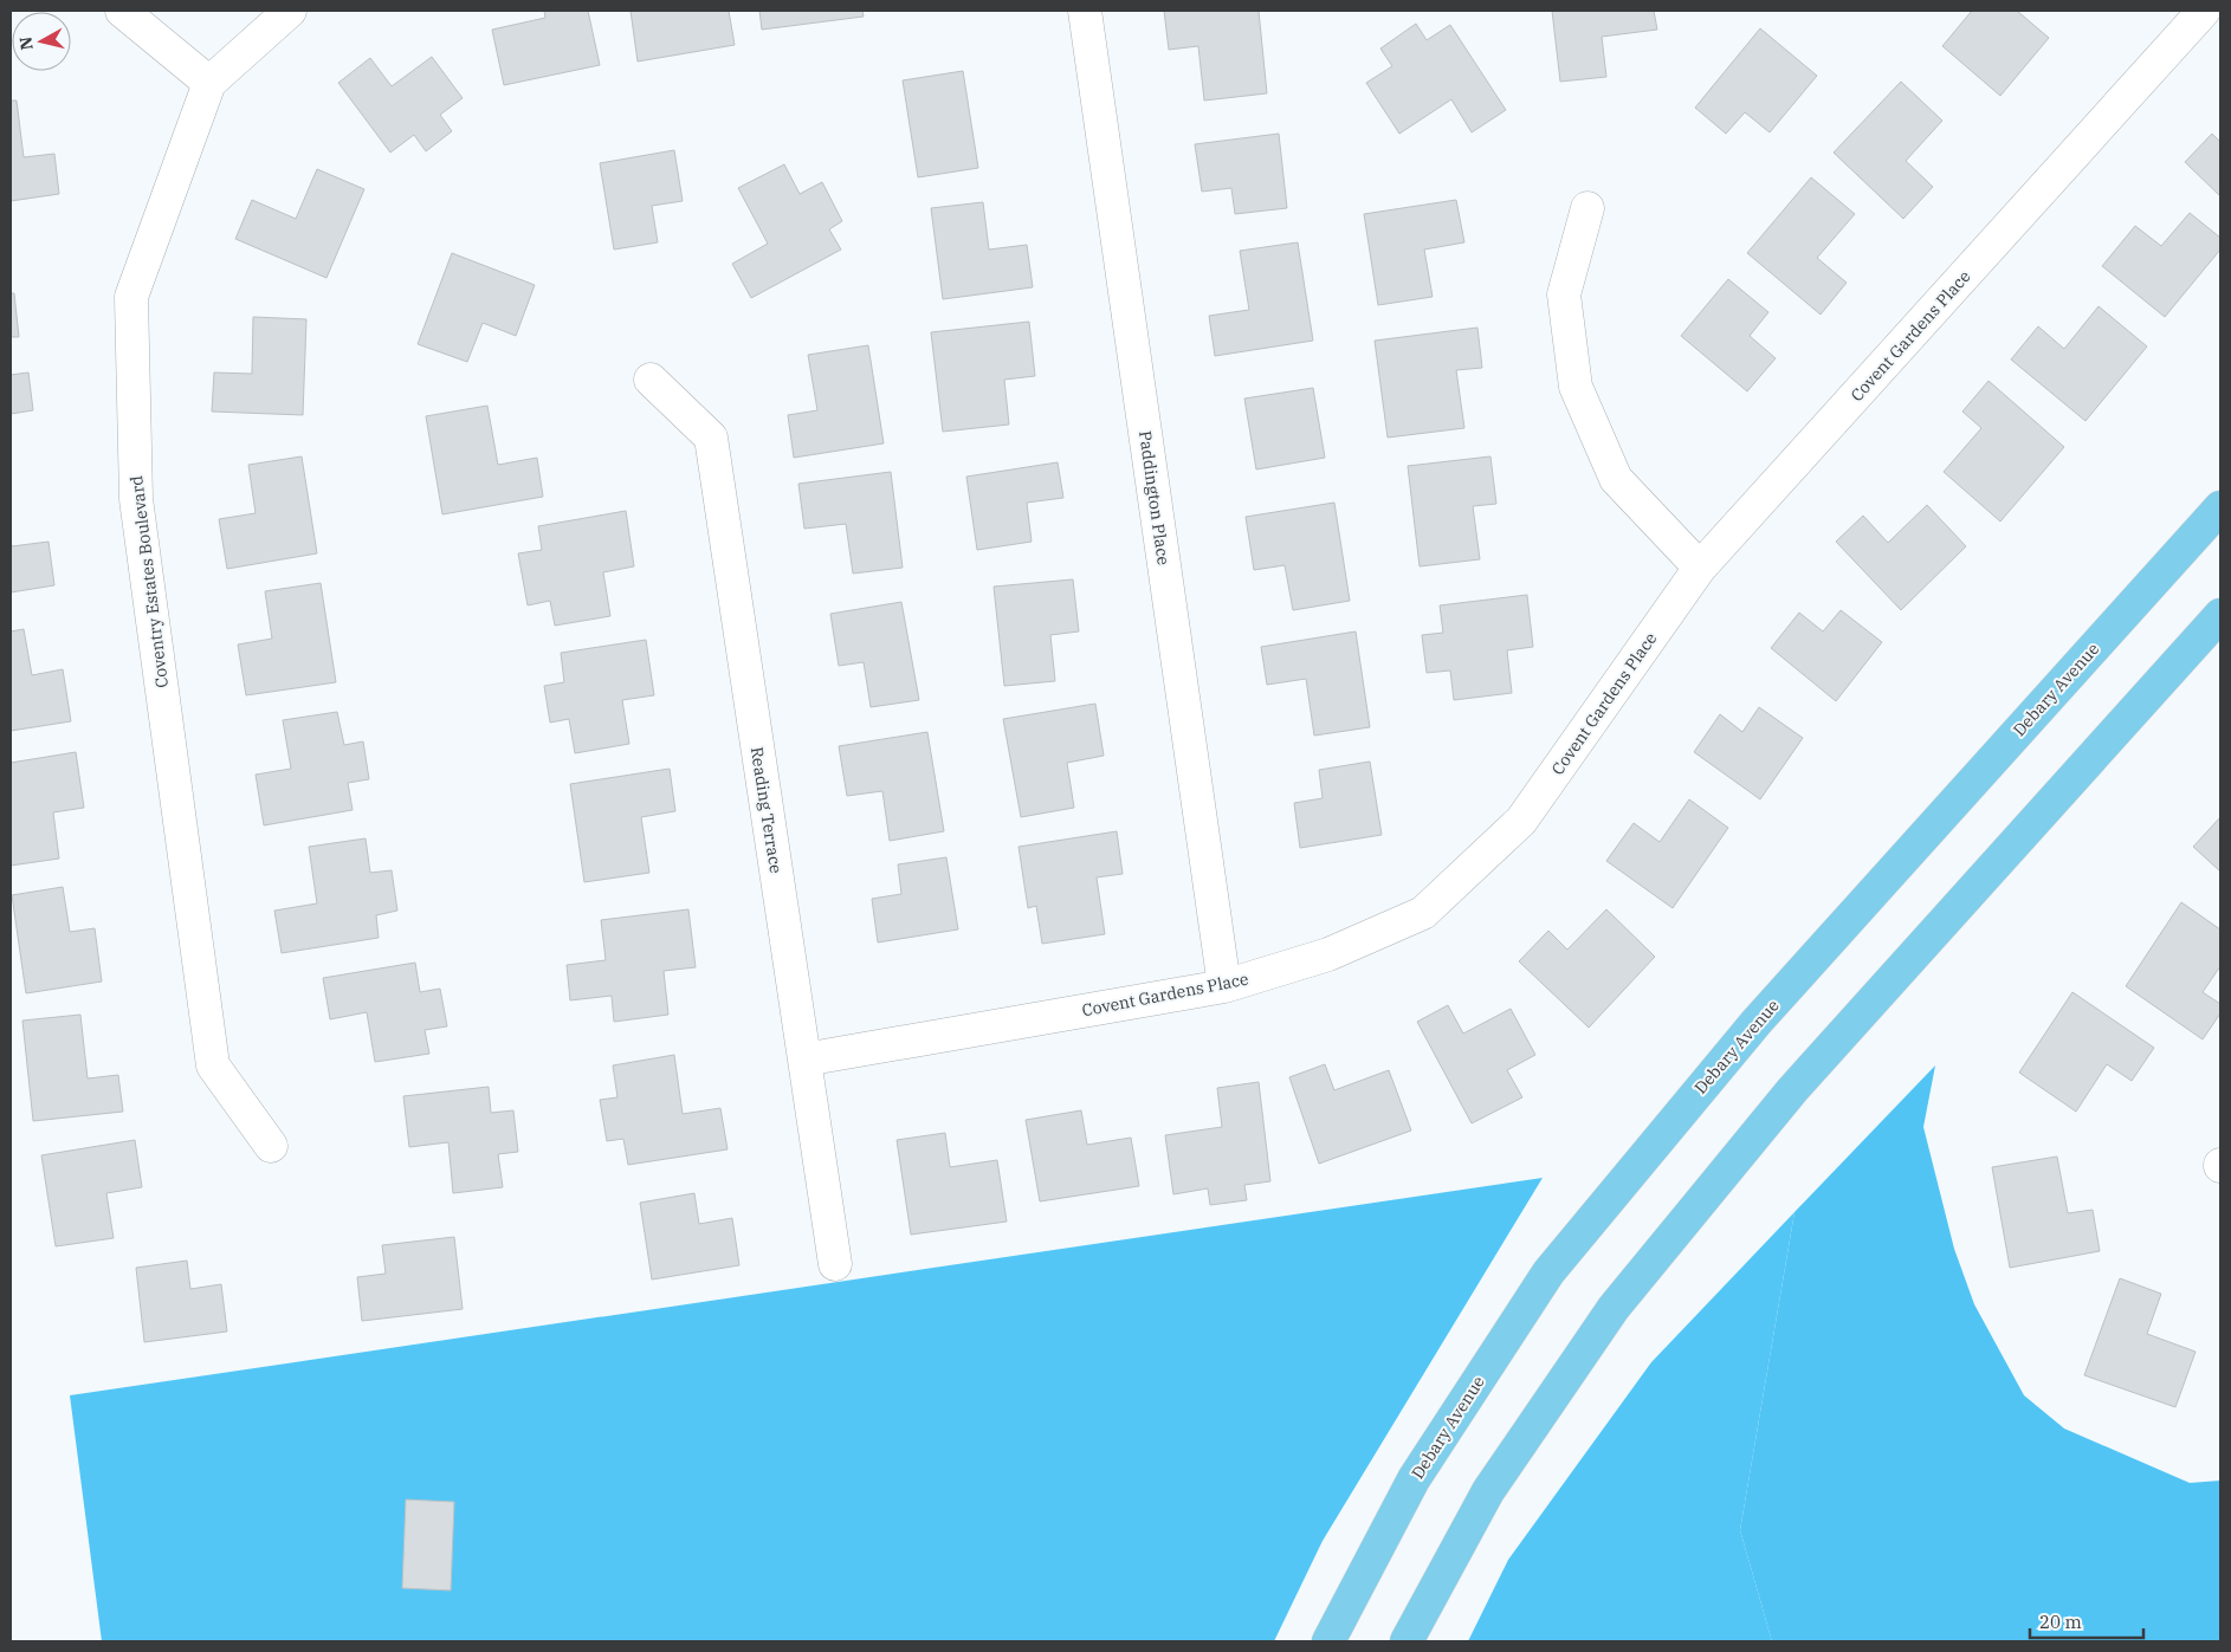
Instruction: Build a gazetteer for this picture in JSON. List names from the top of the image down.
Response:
{
  "streets": {
    "main road": ["Debary Avenue"],
    "street": [
      "Covent Gardens Place",
      "Paddington Place",
      "Coventry Estates Boulevard",
      "Reading Terrace"
    ]
  },
  "crossings": [
    ["Covent Gardens Place", "Paddington Place"],
    ["Covent Gardens Place", "Reading Terrace"]
  ],
  "scale_bar": "20 m",
  "north": "left"
}
